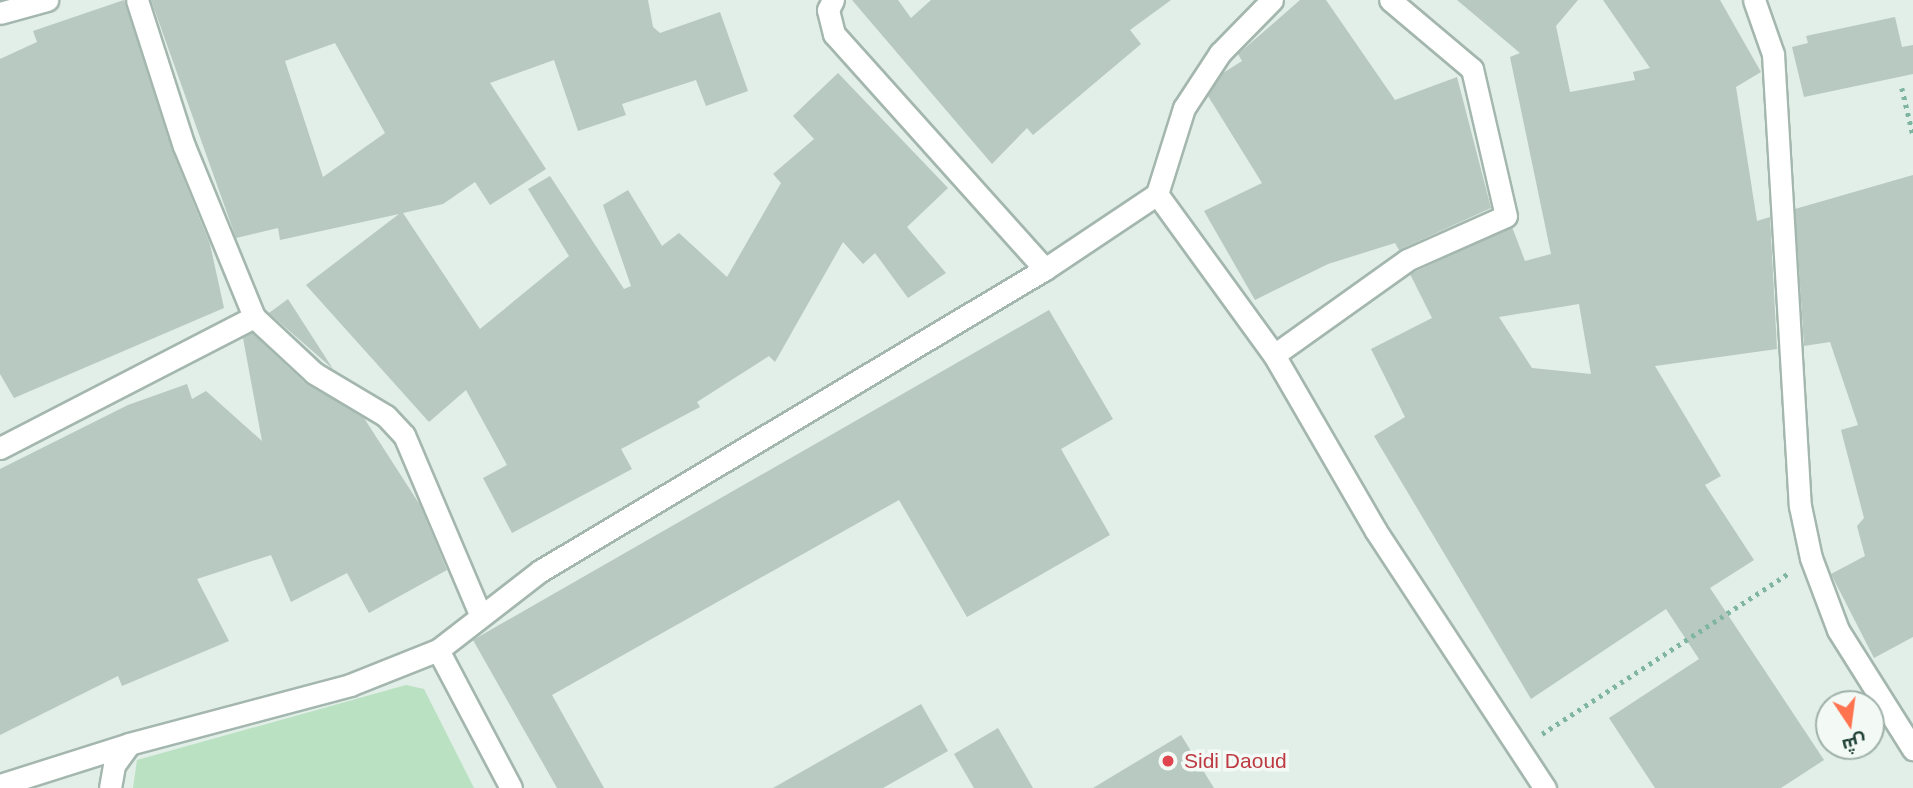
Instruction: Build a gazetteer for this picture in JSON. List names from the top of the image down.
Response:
{
  "places": ["Sidi Daoud"],
  "north": "bottom"
}
